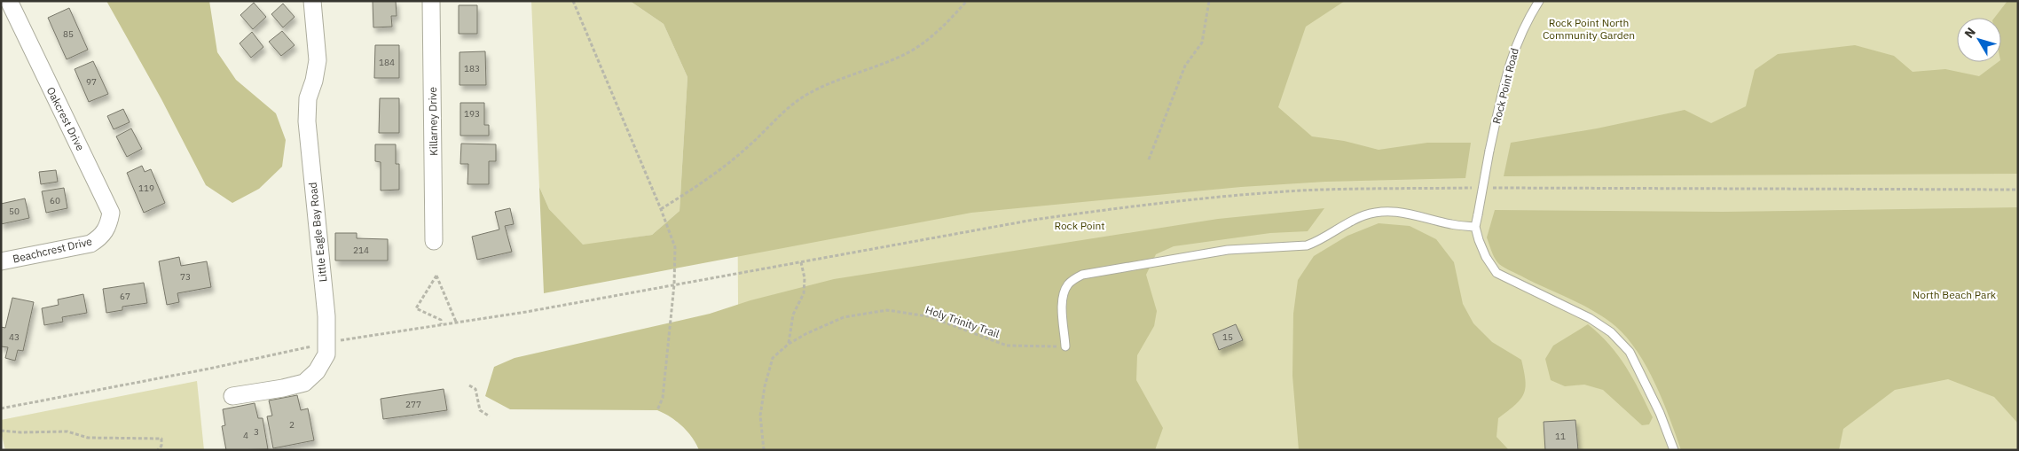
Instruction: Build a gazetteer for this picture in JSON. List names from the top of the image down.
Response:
{
  "streets": {
    "street": [
      "Oakcrest Drive",
      "Killarney Drive",
      "Little Eagle Bay Road",
      "Beachcrest Drive"
    ],
    "lane": ["Rock Point Road"],
    "path": ["Holy Trinity Trail"]
  },
  "crossings": [
    ["Oakcrest Drive", "Beachcrest Drive"]
  ],
  "parks": ["Rock Point North Community Garden", "Rock Point", "North Beach Park"],
  "house_numbers": [
    "85",
    "184",
    "183",
    "97",
    "193",
    "119",
    "60",
    "50",
    "214",
    "73",
    "67",
    "43",
    "15",
    "277",
    "2",
    "3",
    "4",
    "11"
  ],
  "north": "top left"
}
